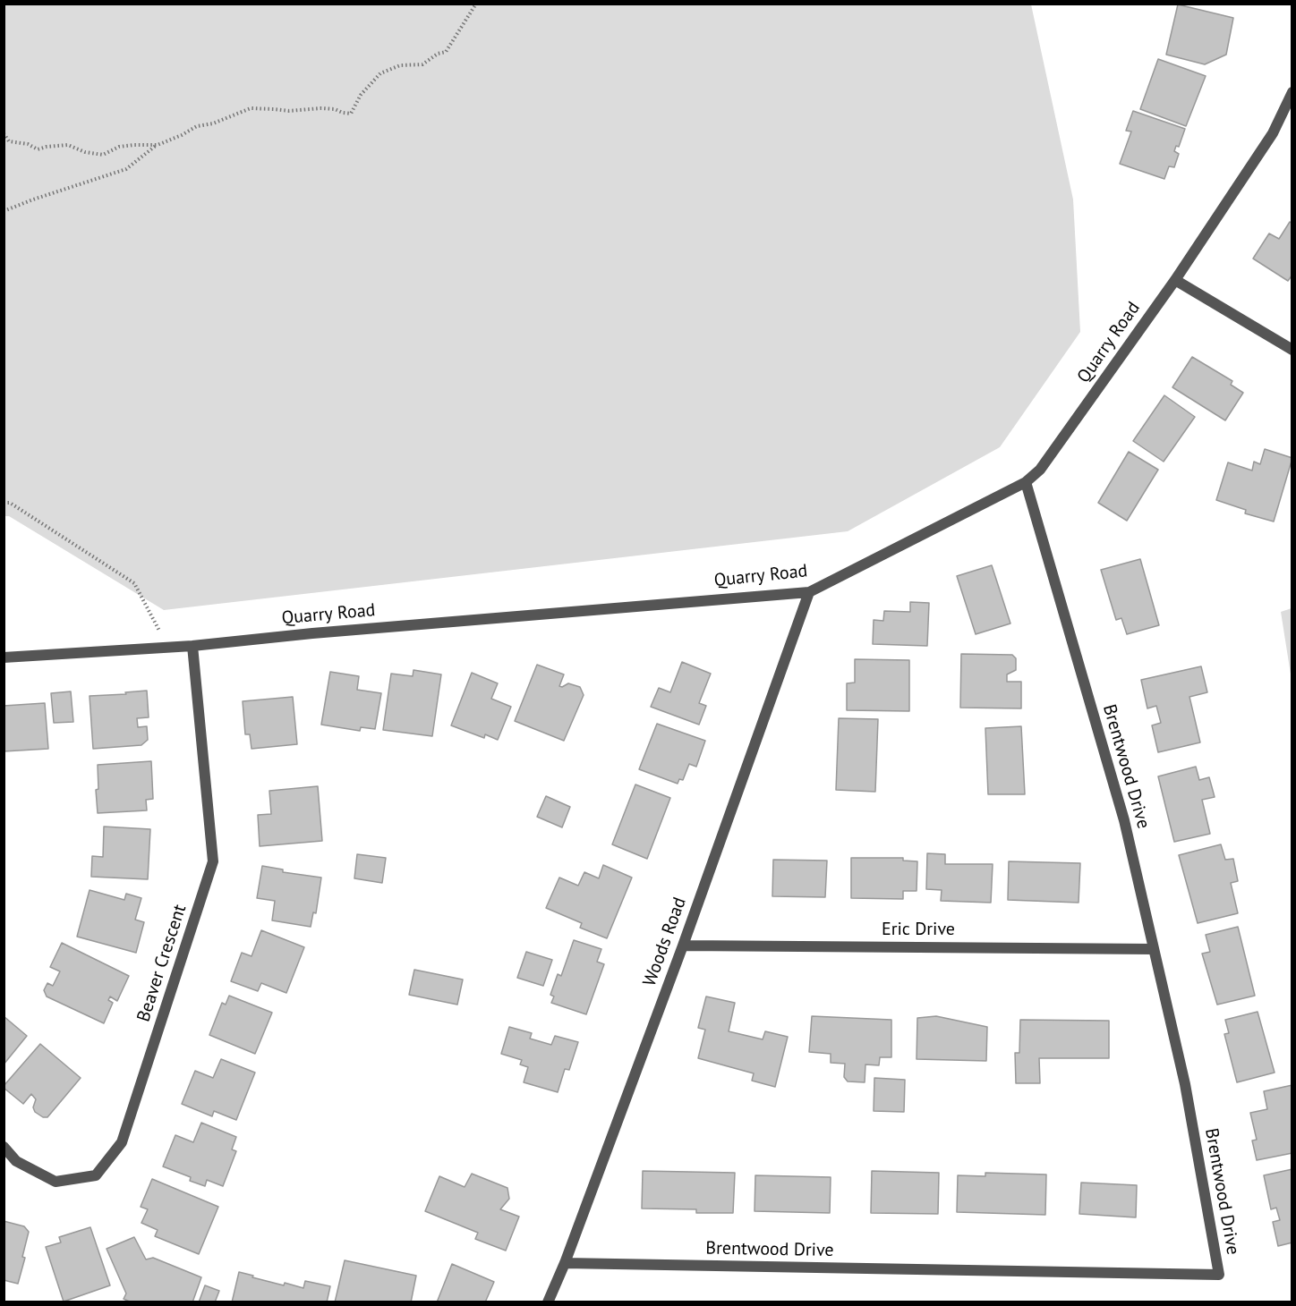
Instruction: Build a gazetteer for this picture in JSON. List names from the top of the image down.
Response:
{
  "streets": {
    "street": [
      "Quarry Road",
      "Brentwood Drive",
      "Eric Drive",
      "Woods Road",
      "Beaver Crescent"
    ]
  },
  "crossings": [
    ["Quarry Road", "Brentwood Drive"],
    ["Quarry Road", "Woods Road"],
    ["Quarry Road", "Beaver Crescent"],
    ["Brentwood Drive", "Eric Drive"],
    ["Brentwood Drive", "Woods Road"],
    ["Eric Drive", "Woods Road"]
  ]
}
